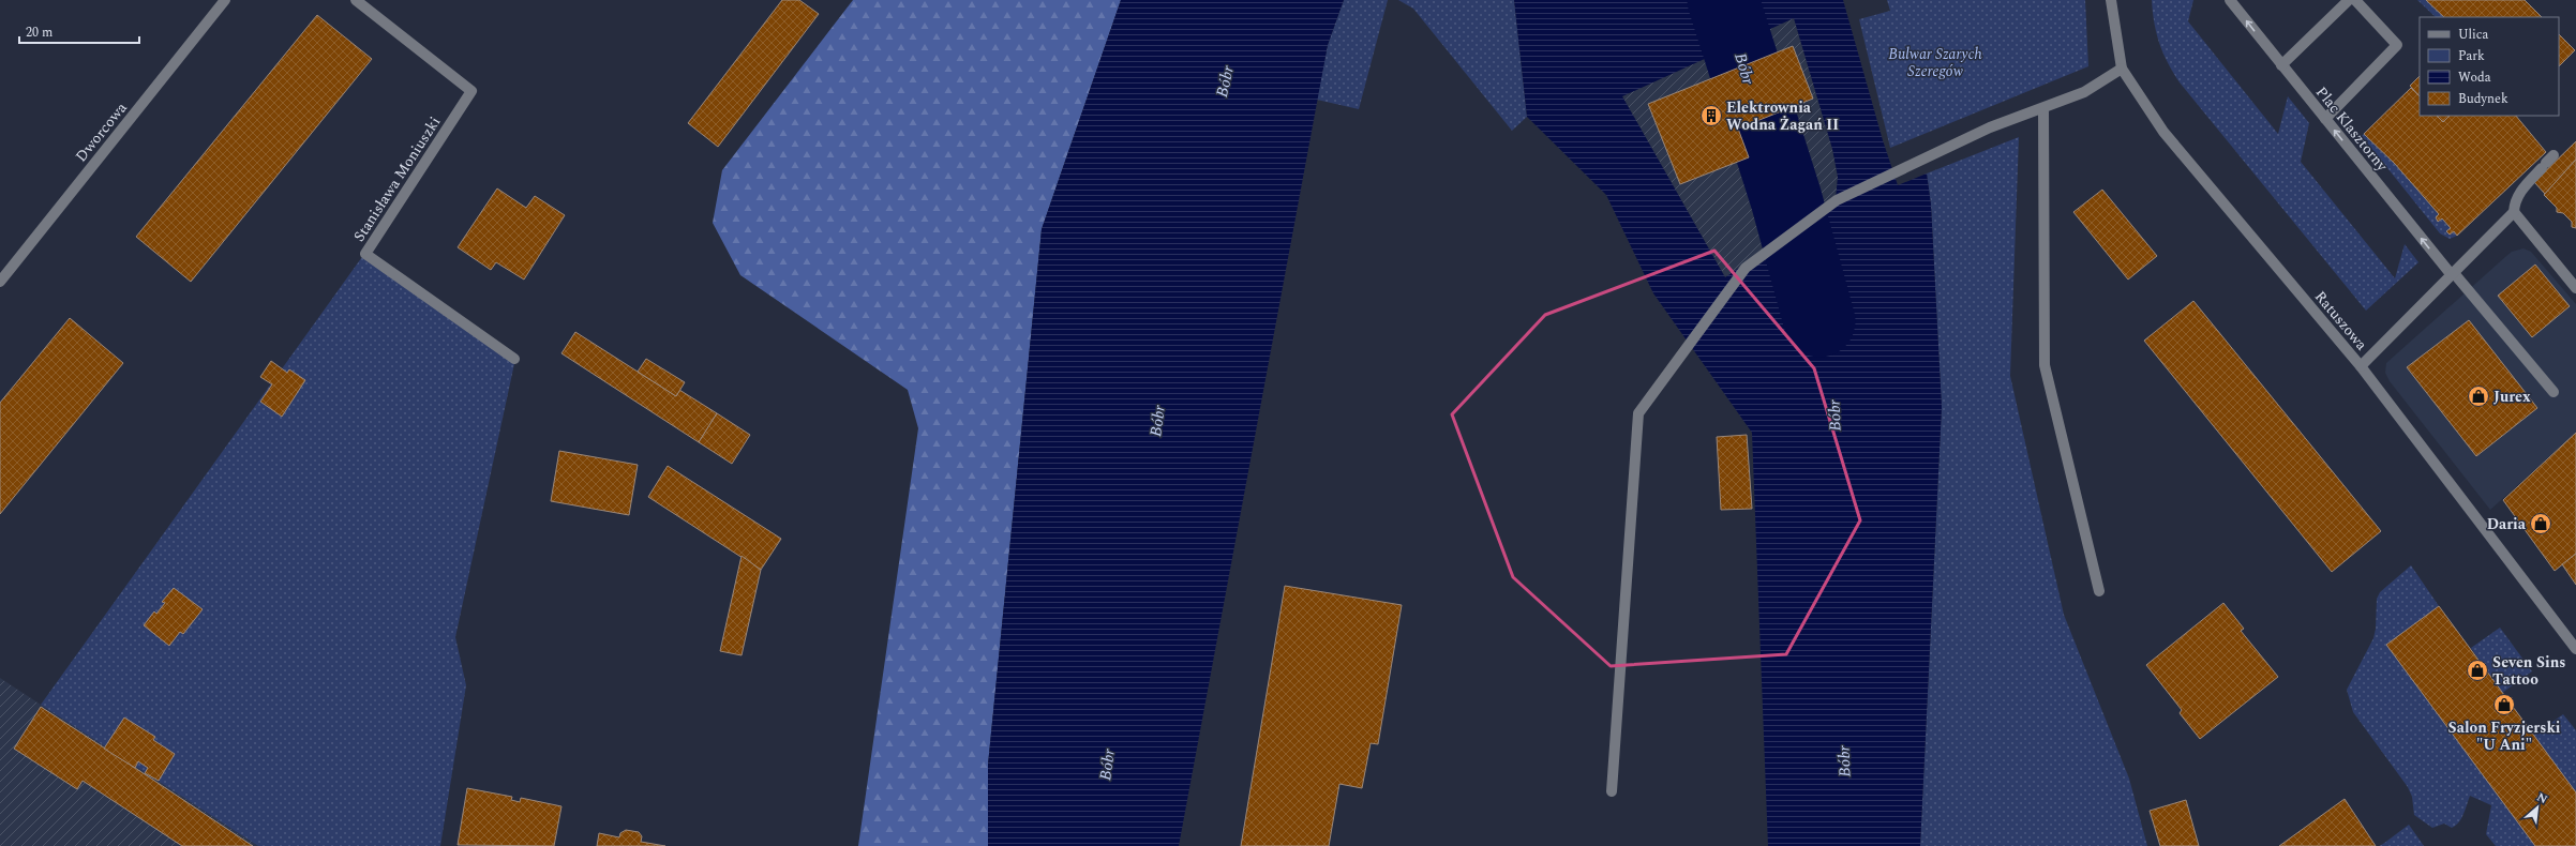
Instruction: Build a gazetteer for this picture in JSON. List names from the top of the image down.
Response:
{
  "streets": {
    "street": [
      "Plac Klasztorny",
      "Dworcowa",
      "Stanisława Moniuszki",
      "Ratuszowa"
    ]
  },
  "one_way": ["Plac Klasztorny"],
  "water": ["Bóbr"],
  "parks": ["Bulwar Szarych Szeregów"],
  "places": {
    "building": ["Elektrownia Wodna Żagań II"],
    "shop": [
      "Jurex",
      "Daria",
      "Seven Sins Tattoo",
      "Salon Fryzjerski \"U Ani\""
    ]
  },
  "legend": [
    "Ulica",
    "Park",
    "Woda",
    "Budynek"
  ],
  "scale_bar": "20 m",
  "north": "top right"
}
